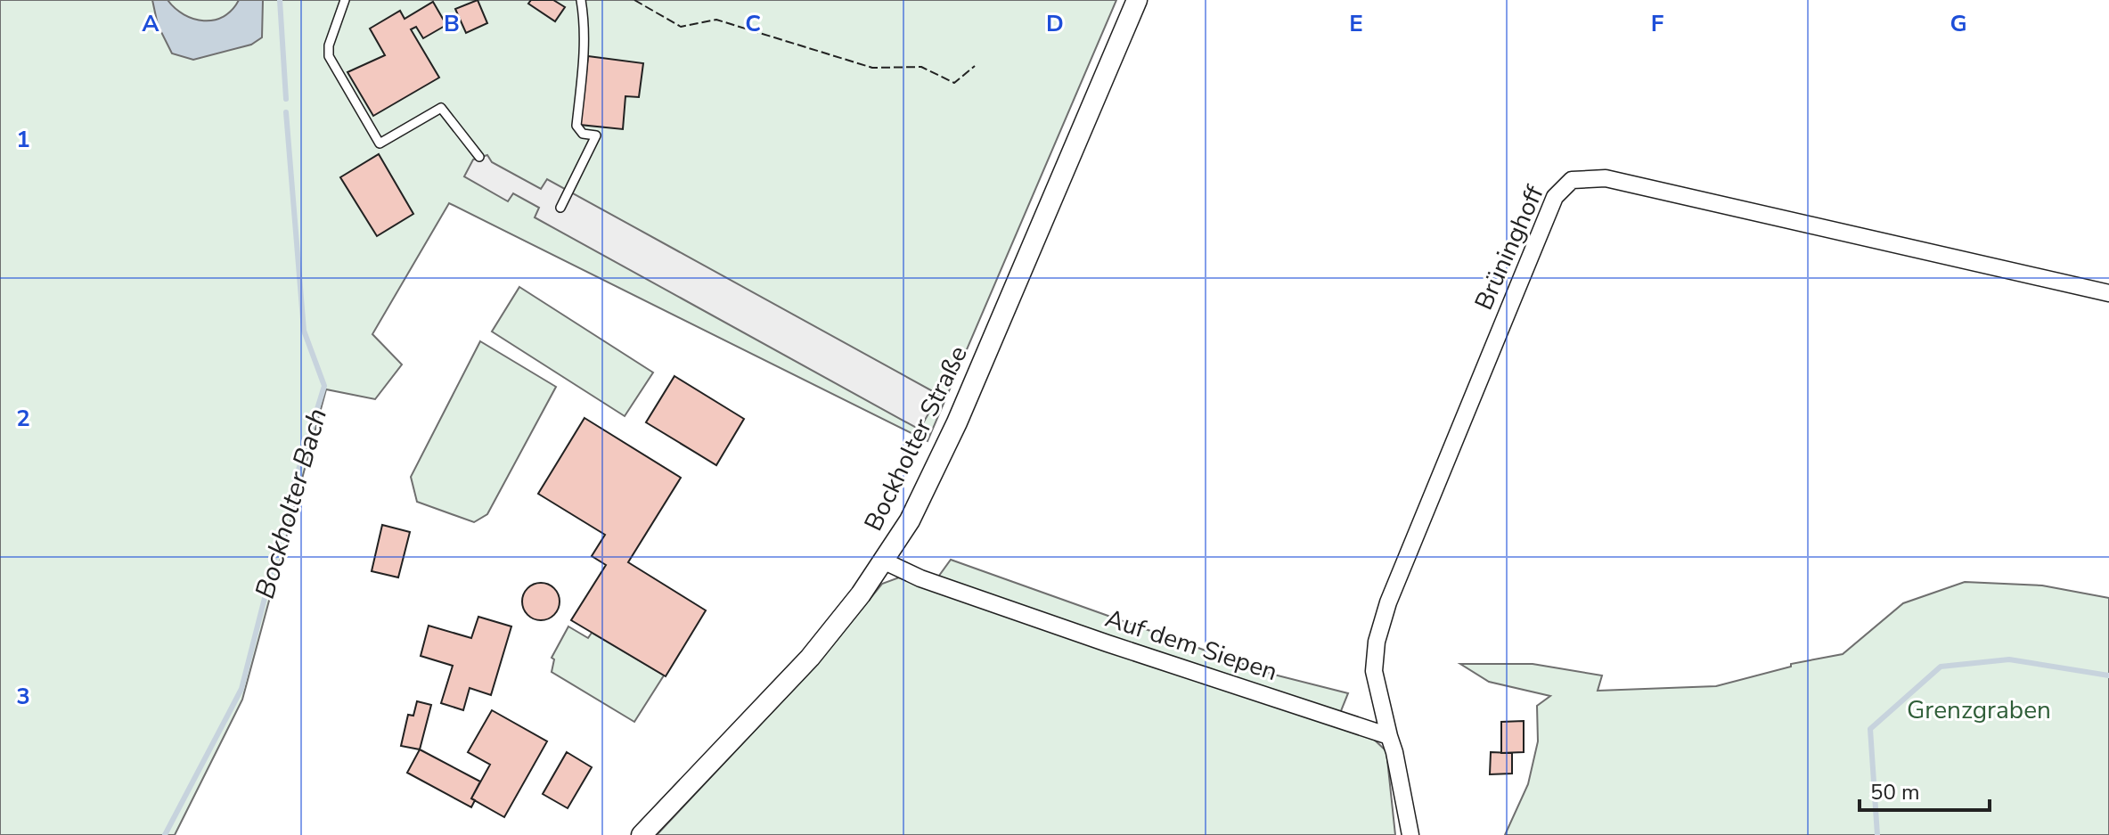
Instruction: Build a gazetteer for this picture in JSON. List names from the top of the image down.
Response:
{
  "streets": {
    "street": ["Brüninghoff", "Bockholter Straße", "Auf dem Siepen"]
  },
  "crossings": [
    ["Brüninghoff", "Auf dem Siepen"],
    ["Bockholter Straße", "Auf dem Siepen"]
  ],
  "water": ["Bockholter Bach"],
  "parks": ["Grenzgraben"],
  "scale_bar": "50 m",
  "grid": {
    "columns": [
      "A",
      "B",
      "C",
      "D",
      "E",
      "F",
      "G"
    ],
    "rows": ["1", "2", "3"]
  }
}
